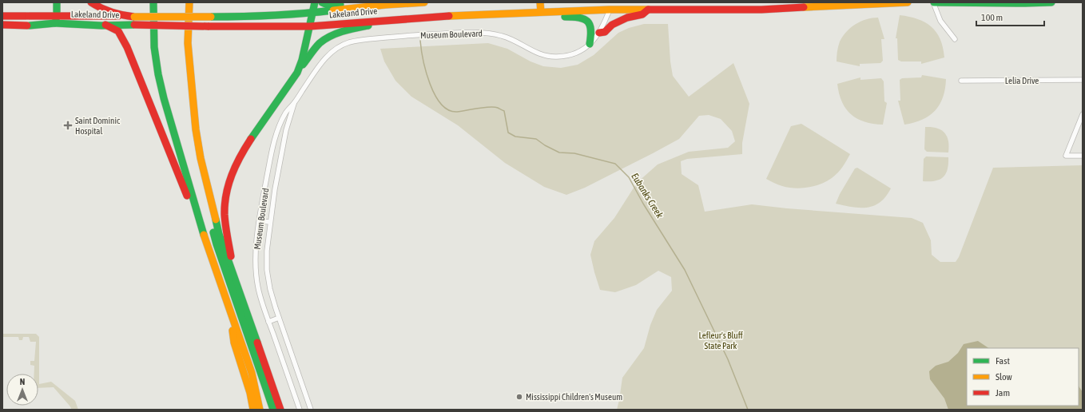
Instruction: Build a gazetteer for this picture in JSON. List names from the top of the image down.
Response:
{
  "streets": {
    "main road": ["Lakeland Drive"],
    "street": ["Museum Boulevard", "Lelia Drive"]
  },
  "crossings": [
    ["Lakeland Drive", "Museum Boulevard"]
  ],
  "water": ["Eubanks Creek"],
  "parks": ["Lefleur's Bluff State Park"],
  "places": {
    "health": ["Saint Dominic Hospital"],
    "other": ["Mississippi Children's Museum"]
  },
  "legend": ["Fast", "Slow", "Jam"],
  "scale_bar": "100 m",
  "north": "top"
}
